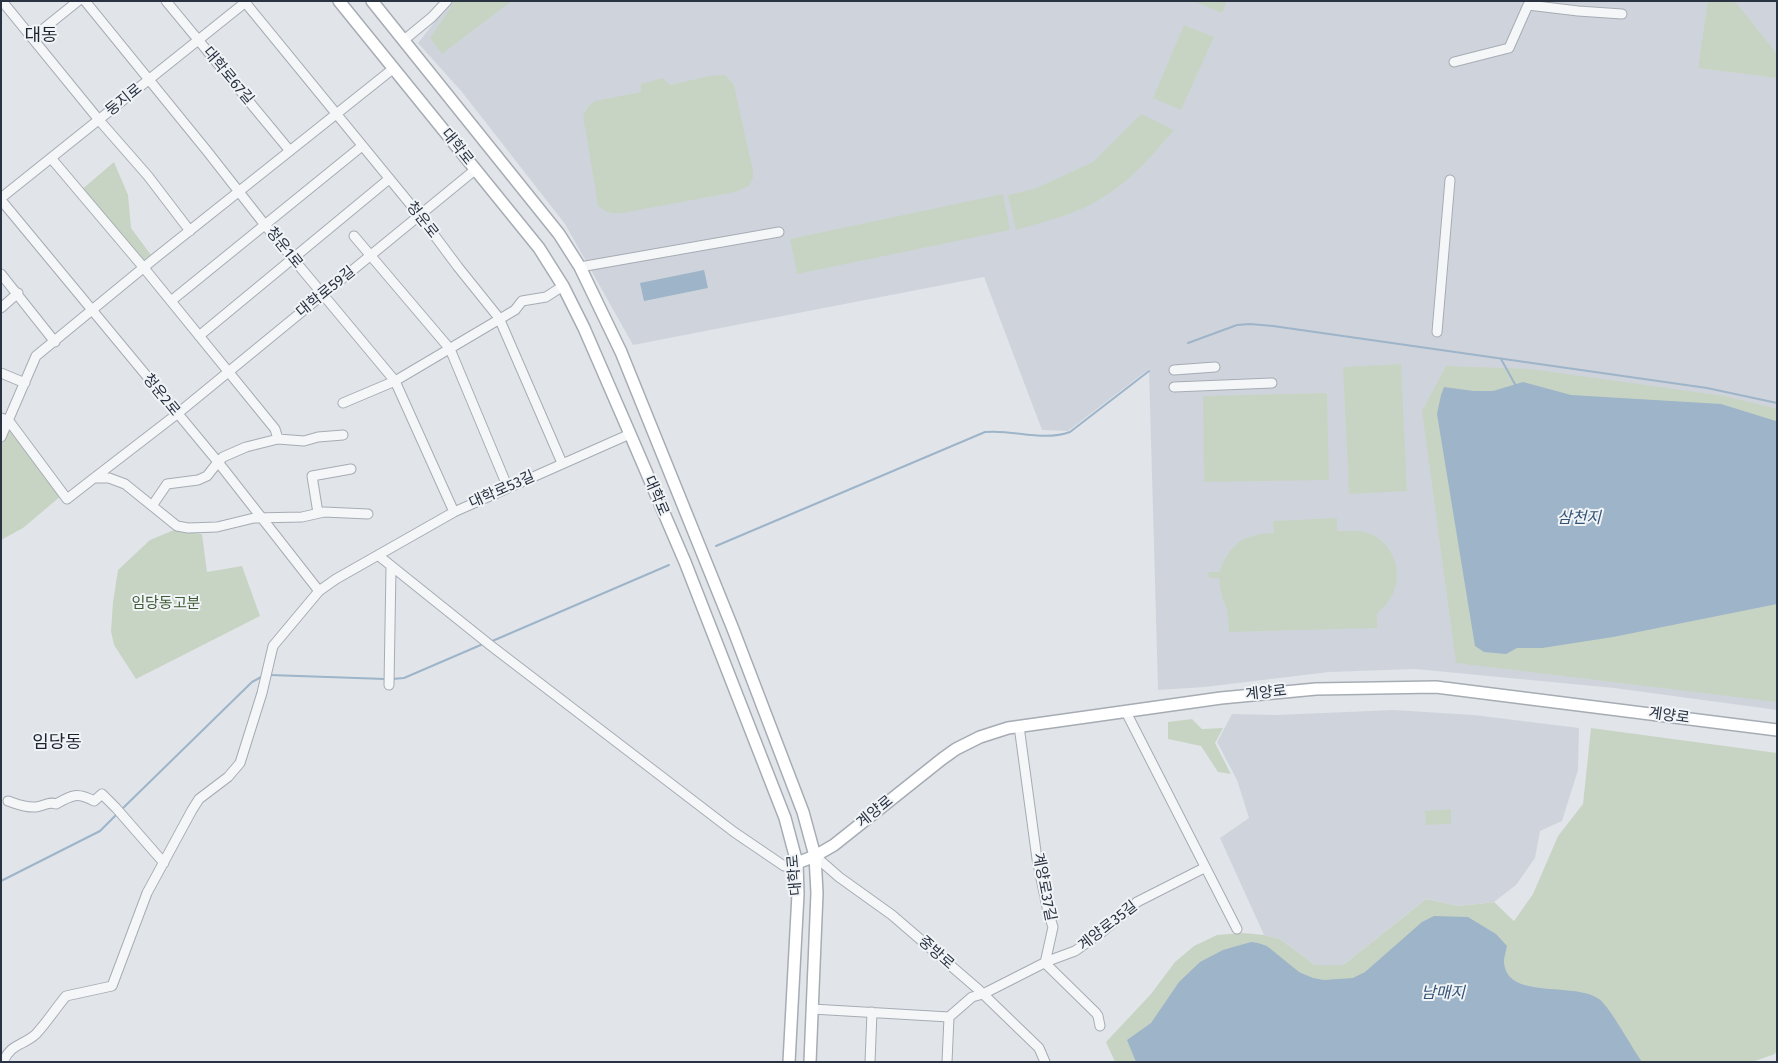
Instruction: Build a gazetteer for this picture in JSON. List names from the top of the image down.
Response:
{
  "streets": {
    "main road": ["대학로", "계양로"],
    "street": [
      "대학로67길",
      "둥지로",
      "청운로",
      "청운1로",
      "대학로59길",
      "청운2로",
      "대학로53길",
      "계양로37길",
      "계양로35길",
      "중방로"
    ]
  },
  "crossings": [
    ["대학로67길", "둥지로"],
    ["둥지로", "청운로"],
    ["둥지로", "청운1로"],
    ["둥지로", "청운2로"],
    ["대학로", "대학로59길"],
    ["대학로", "대학로53길"],
    ["대학로", "계양로"],
    ["청운로", "대학로59길"],
    ["청운로", "대학로53길"],
    ["청운1로", "대학로59길"],
    ["청운1로", "대학로53길"],
    ["대학로59길", "청운2로"],
    ["청운2로", "대학로53길"],
    ["계양로", "계양로37길"],
    ["계양로", "중방로"],
    ["계양로37길", "계양로35길"],
    ["계양로35길", "중방로"]
  ],
  "districts": ["대동", "임당동"],
  "water": ["삼천지", "남매지"],
  "parks": ["임당동고분"]
}
